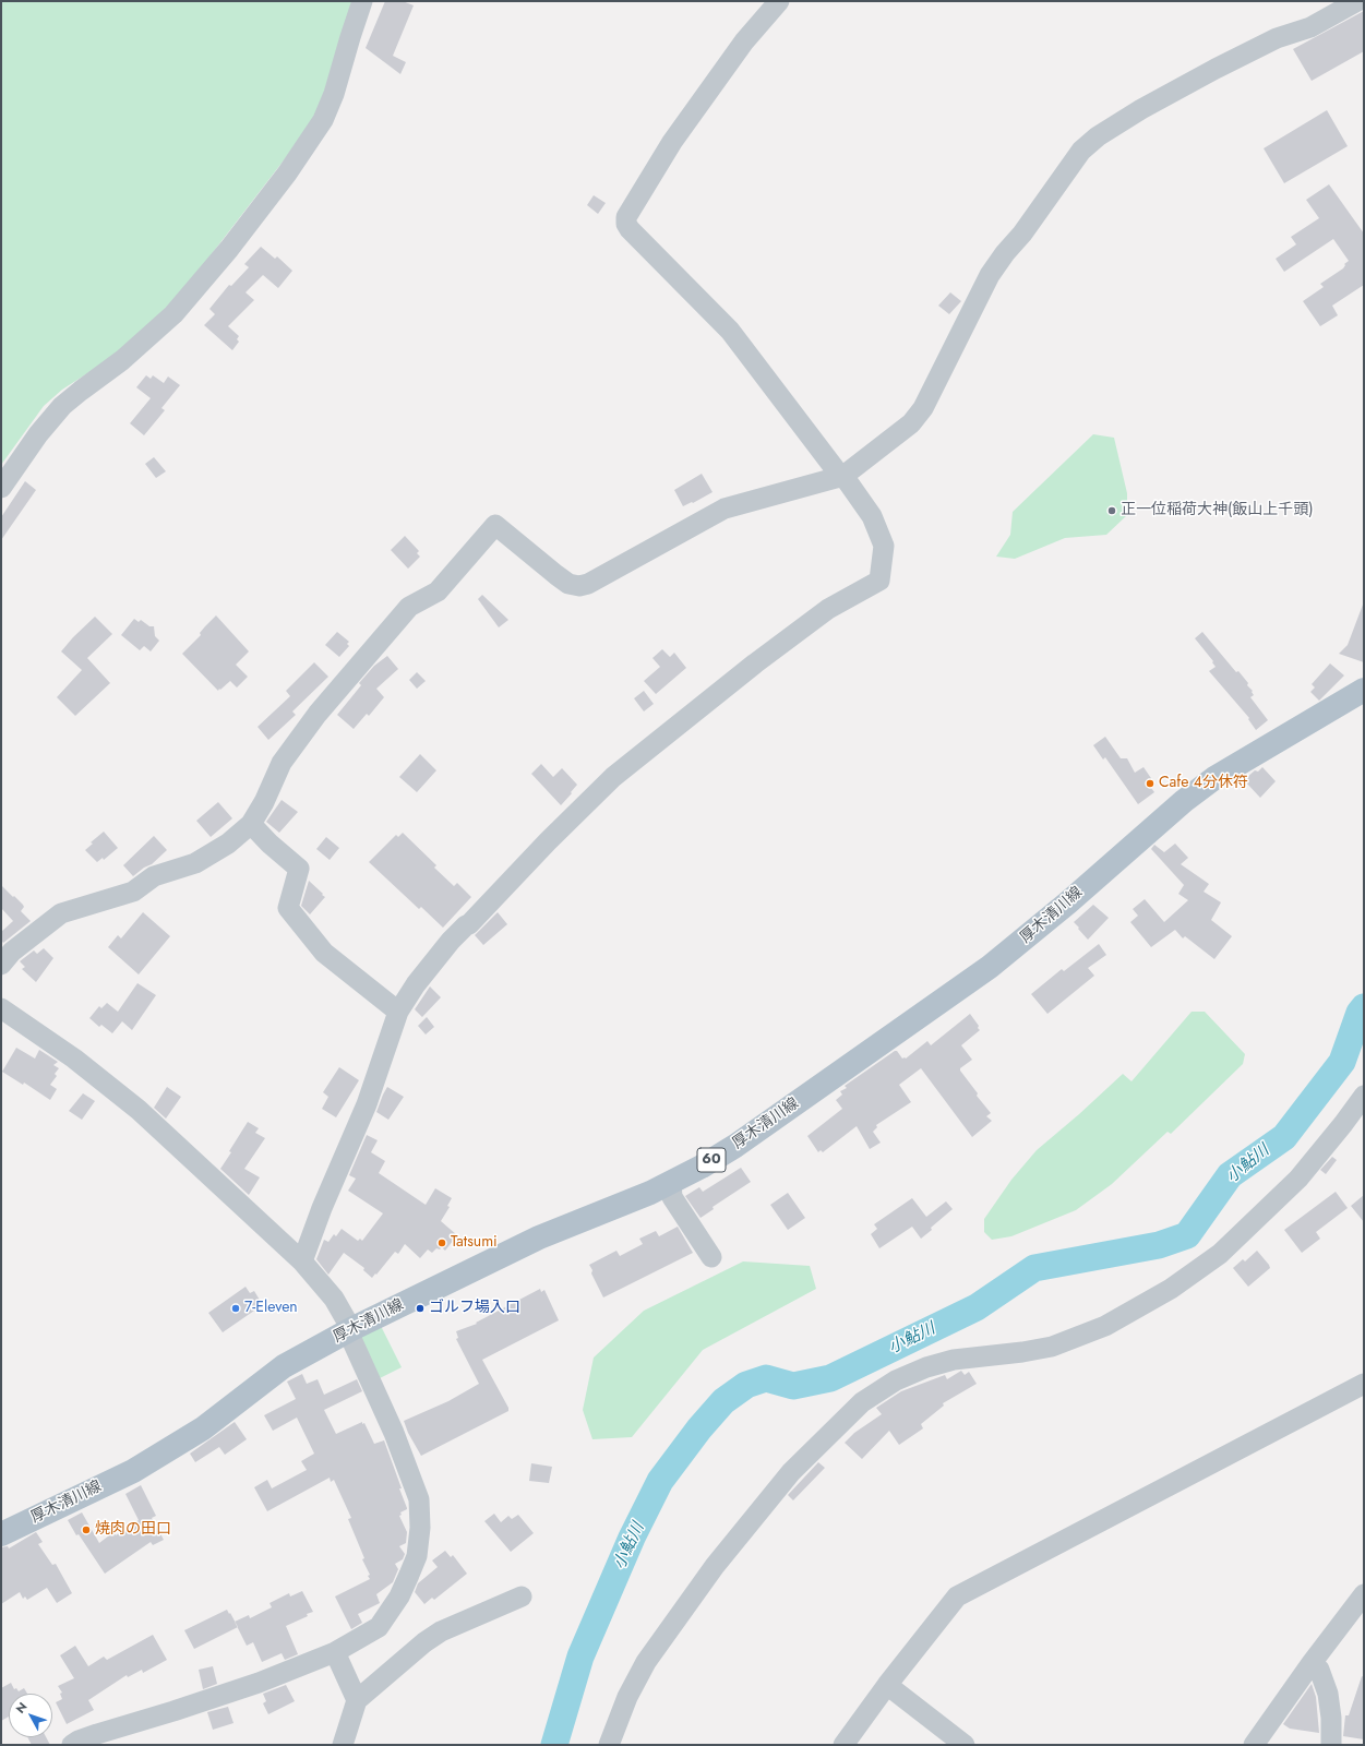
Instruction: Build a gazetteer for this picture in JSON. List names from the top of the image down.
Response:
{
  "streets": {
    "main road": ["厚木清川線", "60"]
  },
  "water": ["小鮎川"],
  "places": [
    "正一位稲荷大神(飯山上千頭)",
    "Cafe 4分休符",
    "Tatsumi",
    "7-Eleven",
    "ゴルフ場入口",
    "焼肉の田口"
  ],
  "north": "top left"
}
